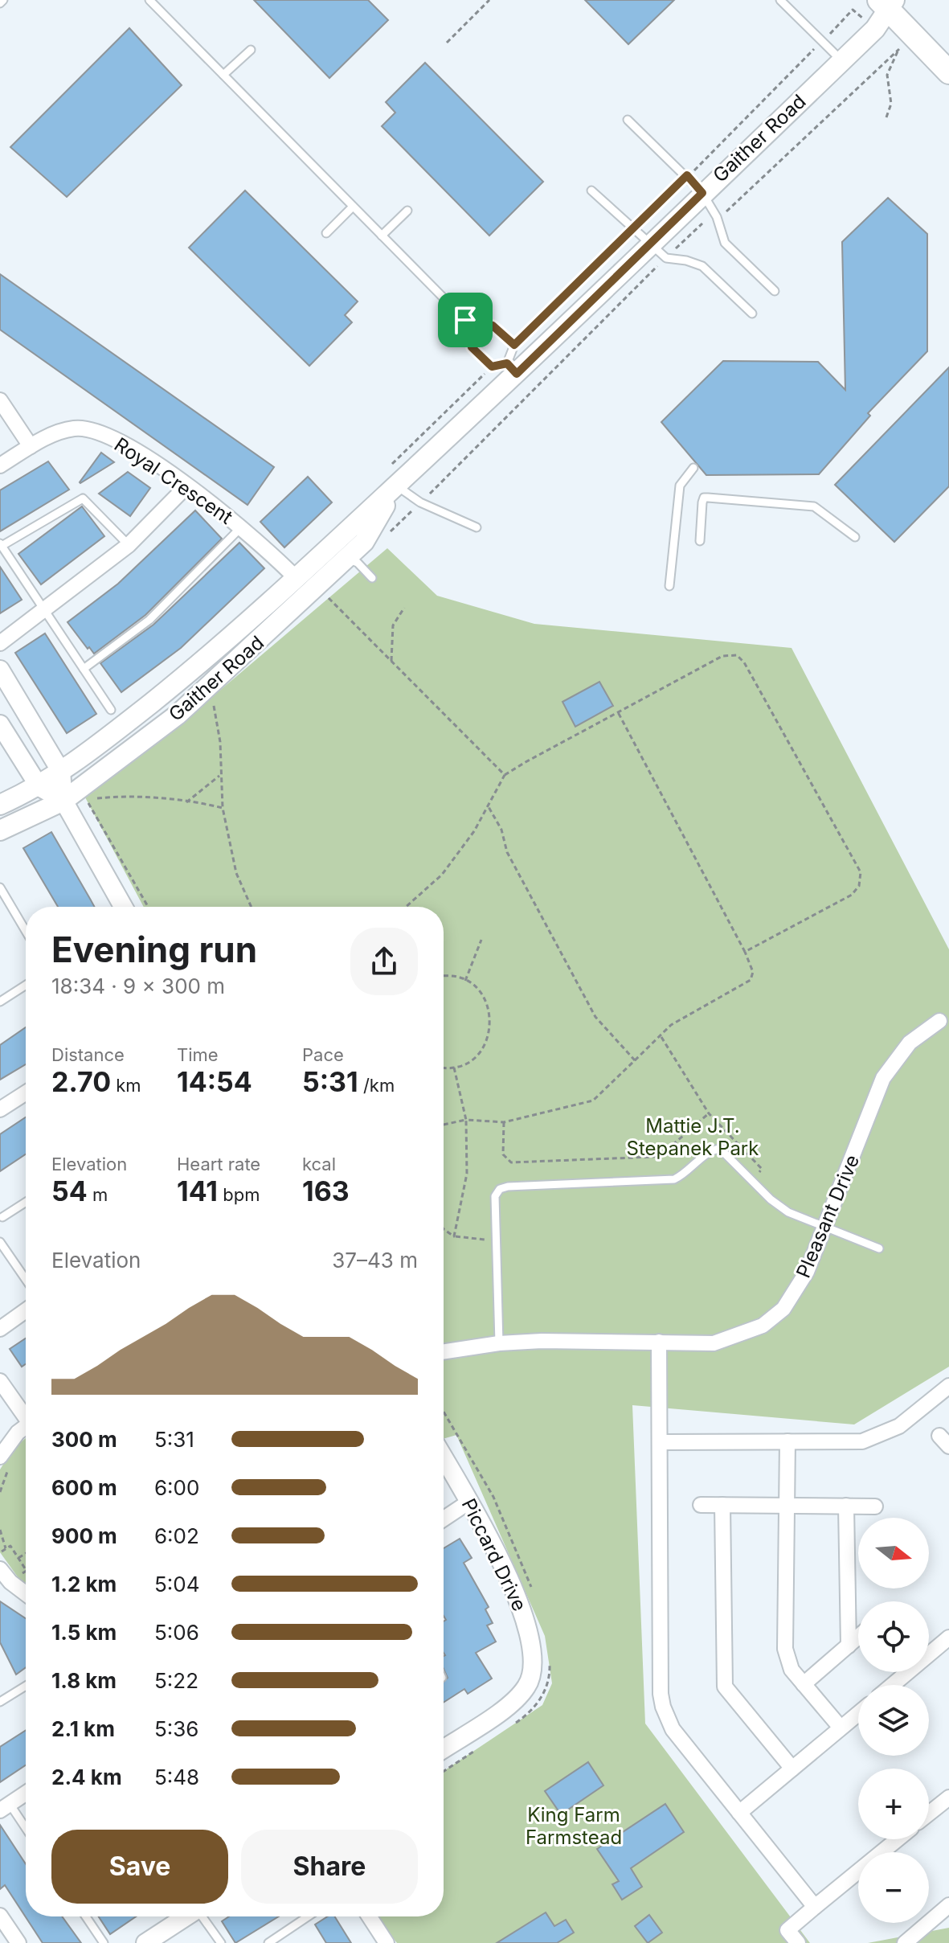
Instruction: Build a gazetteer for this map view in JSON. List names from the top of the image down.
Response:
{
  "streets": {
    "main road": ["Gaither Road"],
    "street": ["Royal Crescent", "Pleasant Drive", "Piccard Drive"]
  },
  "crossings": [
    ["Gaither Road", "Royal Crescent"]
  ],
  "parks": ["Mattie J.T. Stepanek Park", "King Farm Farmstead"],
  "north": "right",
  "page": {
    "heading": ["Evening run", "18:34 · 9 × 300 m"],
    "stats": [
      ["Distance", "2.70 km"],
      ["Time", "14:54"],
      ["Pace", "5:31 /km"],
      ["Elevation", "54 m"],
      ["Heart rate", "141 bpm"],
      ["kcal", "163"]
    ],
    "chart": ["Elevation", "37–43 m"],
    "list": [
      {
        "name": "300 m",
        "note": "5:31"
      },
      {
        "name": "600 m",
        "note": "6:00"
      },
      {
        "name": "900 m",
        "note": "6:02"
      },
      {
        "name": "1.2 km",
        "note": "5:04"
      },
      {
        "name": "1.5 km",
        "note": "5:06"
      },
      {
        "name": "1.8 km",
        "note": "5:22"
      },
      {
        "name": "2.1 km",
        "note": "5:36"
      },
      {
        "name": "2.4 km",
        "note": "5:48"
      }
    ],
    "map_buttons": ["+", "−"],
    "buttons": ["Save", "Share"]
  }
}
